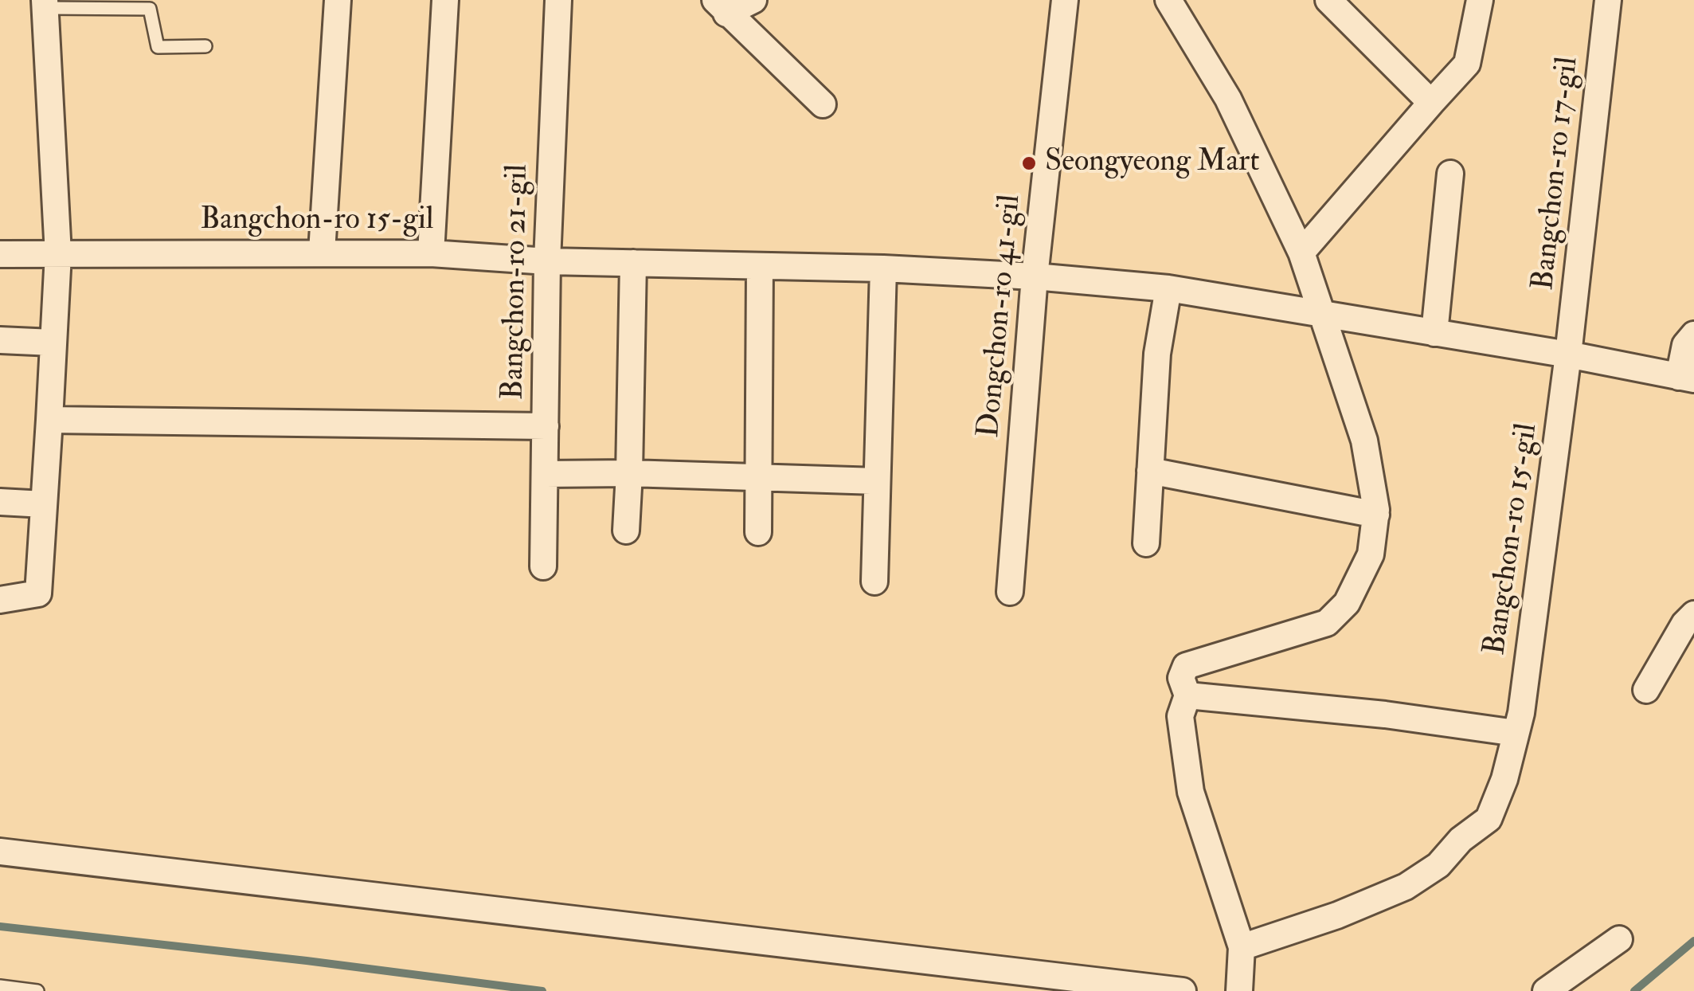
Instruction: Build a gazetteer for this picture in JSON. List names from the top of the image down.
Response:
{
  "streets": {
    "street": [
      "Bangchon-ro 17-gil",
      "Bangchon-ro 15-gil",
      "Bangchon-ro 21-gil",
      "Dongchon-ro 41-gil"
    ]
  },
  "crossings": [
    ["Bangchon-ro 17-gil", "Bangchon-ro 15-gil"],
    ["Bangchon-ro 15-gil", "Bangchon-ro 21-gil"],
    ["Bangchon-ro 15-gil", "Dongchon-ro 41-gil"]
  ],
  "places": ["Seongyeong Mart"]
}
